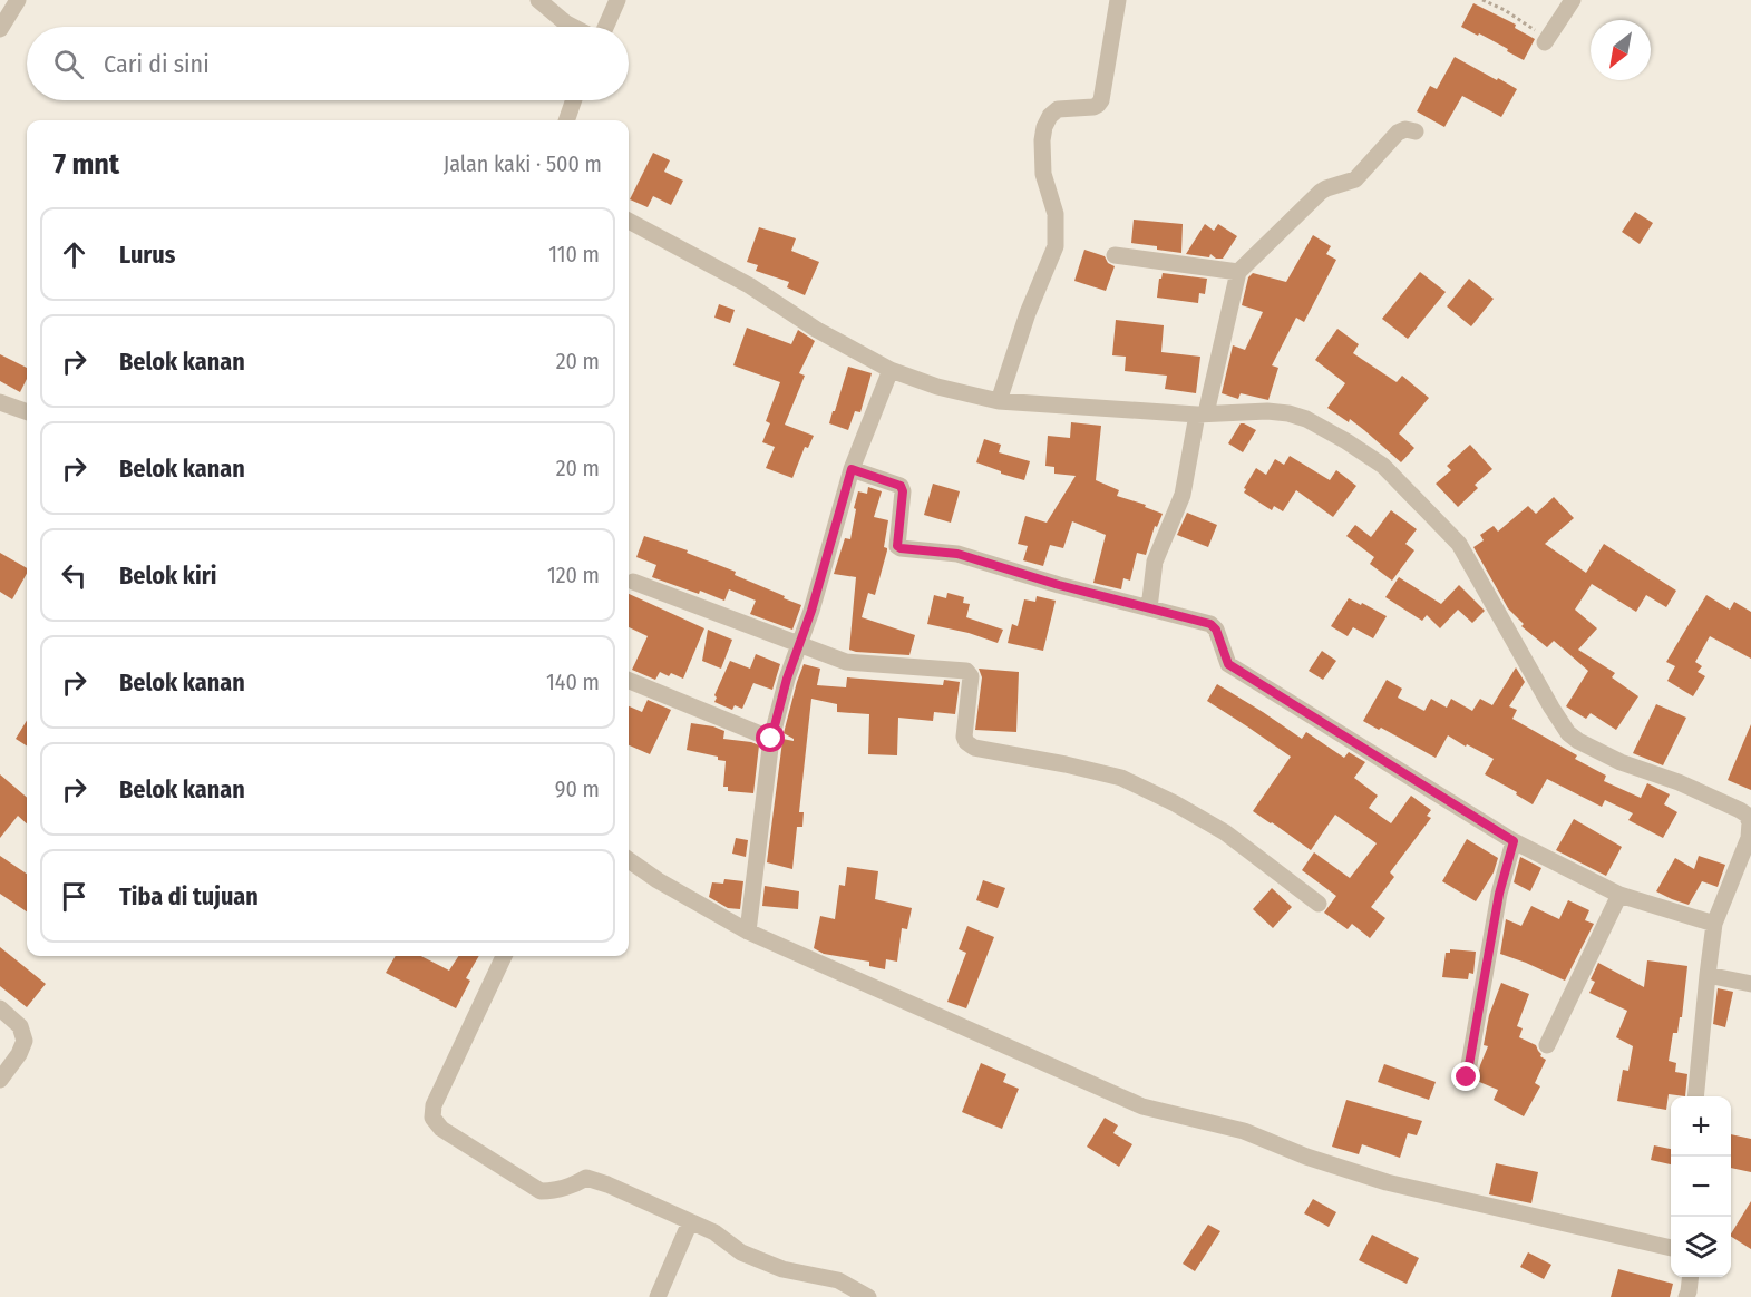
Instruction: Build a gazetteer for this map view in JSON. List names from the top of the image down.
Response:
{
  "north": "bottom left",
  "page": {
    "search": "Cari di sini",
    "heading": ["7 mnt", "Jalan kaki · 500 m"],
    "list": [
      ["Lurus", "110 m"],
      ["Belok kanan", "20 m"],
      ["Belok kanan", "20 m"],
      ["Belok kiri", "120 m"],
      ["Belok kanan", "140 m"],
      ["Belok kanan", "90 m"],
      "Tiba di tujuan"
    ],
    "map_buttons": ["+", "−"]
  }
}
